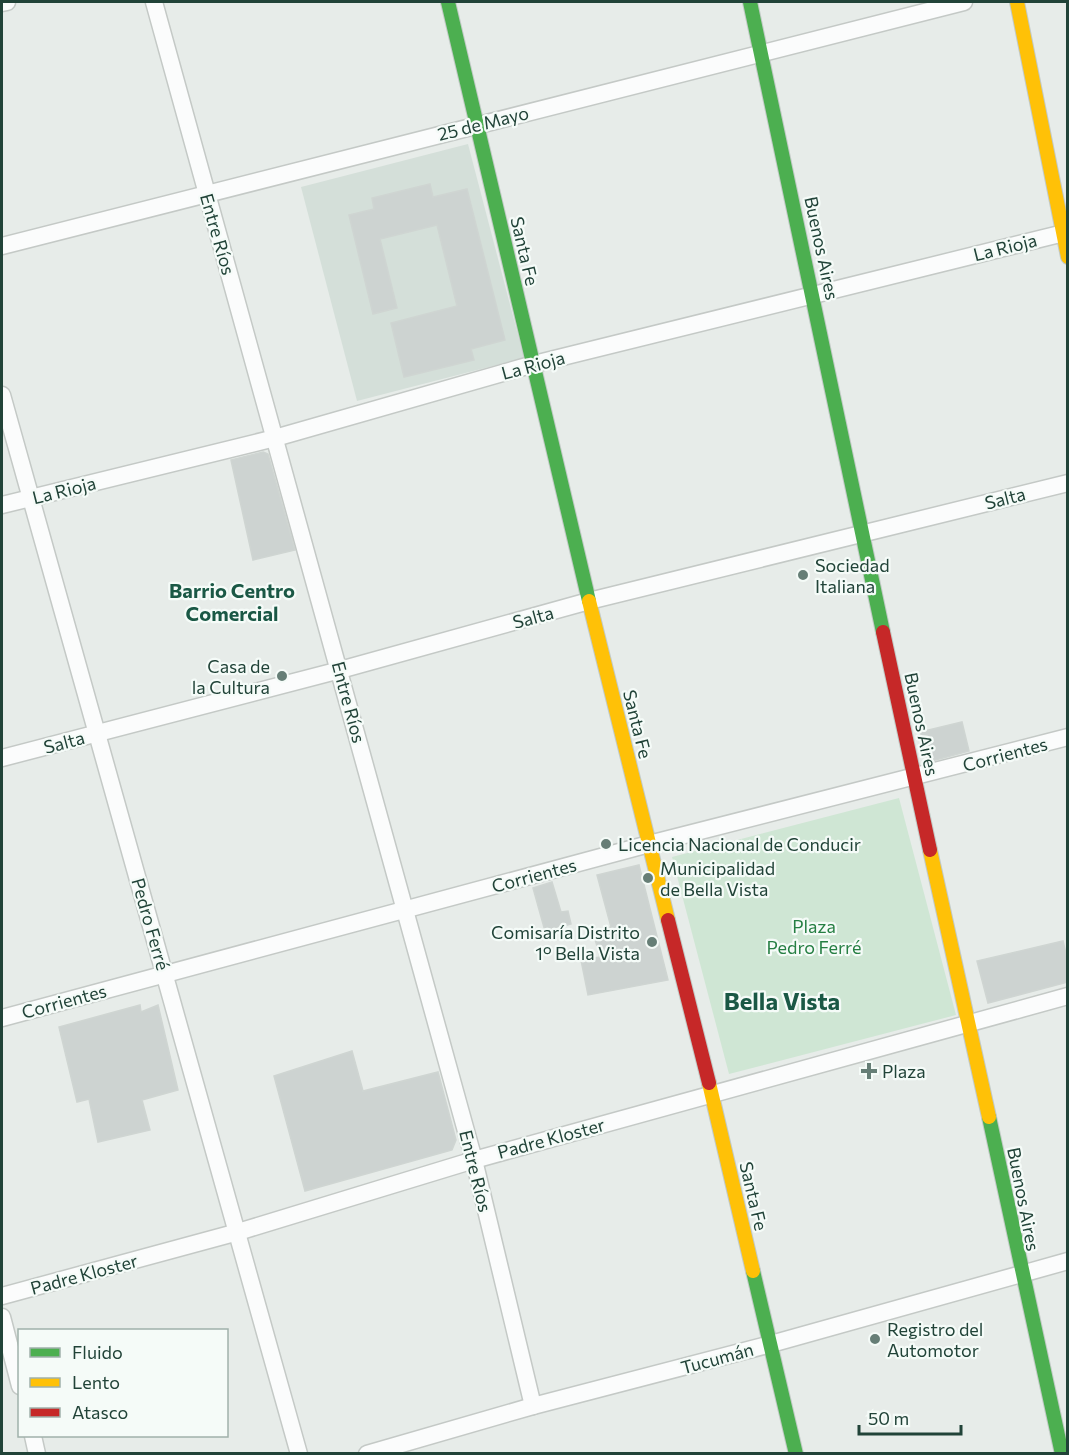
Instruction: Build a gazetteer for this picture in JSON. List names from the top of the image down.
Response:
{
  "streets": {
    "street": [
      "25 de Mayo",
      "Entre Ríos",
      "La Rioja",
      "Buenos Aires",
      "Santa Fe",
      "Salta",
      "Corrientes",
      "Pedro Ferré",
      "Padre Kloster",
      "Tucumán"
    ]
  },
  "crossings": [
    ["25 de Mayo", "Entre Ríos"],
    ["25 de Mayo", "Buenos Aires"],
    ["25 de Mayo", "Santa Fe"],
    ["Entre Ríos", "La Rioja"],
    ["Entre Ríos", "Salta"],
    ["Entre Ríos", "Corrientes"],
    ["Entre Ríos", "Padre Kloster"],
    ["Entre Ríos", "Tucumán"],
    ["La Rioja", "Buenos Aires"],
    ["La Rioja", "Santa Fe"],
    ["La Rioja", "Pedro Ferré"],
    ["Buenos Aires", "Salta"],
    ["Buenos Aires", "Corrientes"],
    ["Buenos Aires", "Padre Kloster"],
    ["Buenos Aires", "Tucumán"],
    ["Santa Fe", "Salta"],
    ["Santa Fe", "Corrientes"],
    ["Santa Fe", "Padre Kloster"],
    ["Santa Fe", "Tucumán"],
    ["Salta", "Pedro Ferré"],
    ["Corrientes", "Pedro Ferré"],
    ["Pedro Ferré", "Padre Kloster"]
  ],
  "districts": ["Barrio Centro Comercial", "Bella Vista"],
  "parks": ["Plaza Pedro Ferré"],
  "places": {
    "other": [
      "Sociedad Italiana",
      "Casa de la Cultura",
      "Licencia Nacional de Conducir",
      "Municipalidad de Bella Vista",
      "Comisaría Distrito 1° Bella Vista",
      "Registro del Automotor"
    ],
    "health": ["Plaza"]
  },
  "legend": ["Fluido", "Lento", "Atasco"],
  "scale_bar": "50 m"
}
